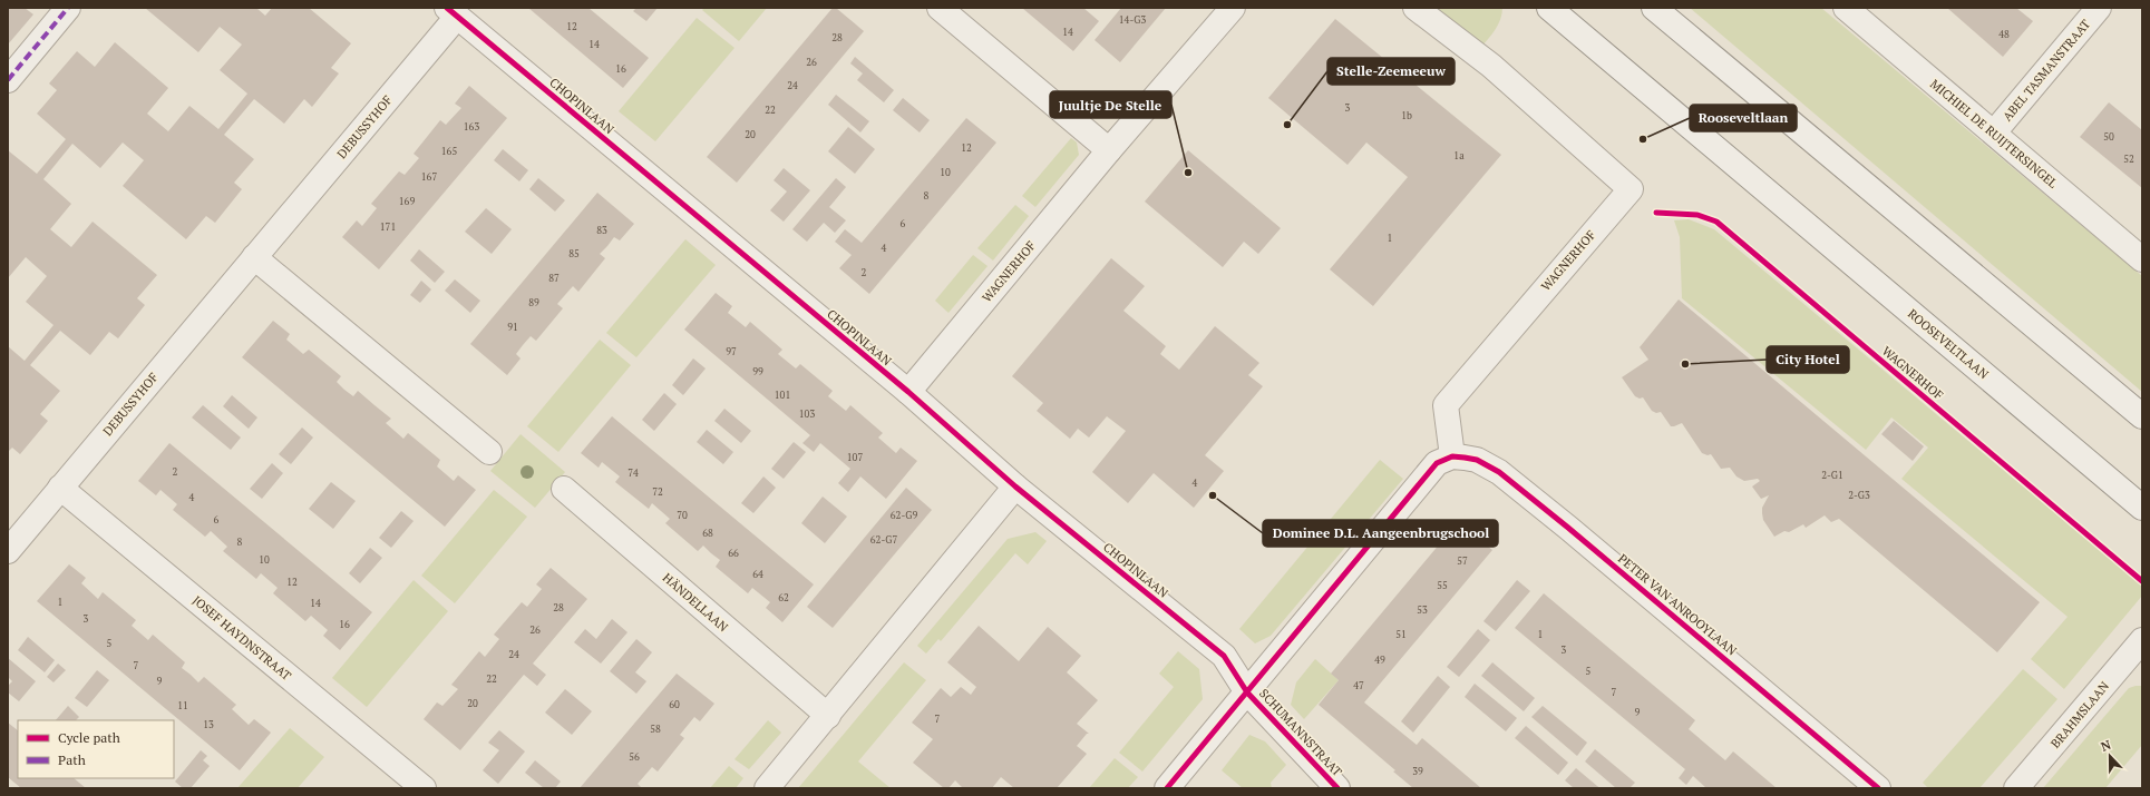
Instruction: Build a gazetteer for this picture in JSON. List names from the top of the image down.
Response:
{
  "streets": {
    "street": [
      "ABEL TASMANSTRAAT",
      "CHOPINLAAN",
      "DEBUSSYHOF",
      "MICHIEL DE RUIJTERSINGEL",
      "WAGNERHOF",
      "ROOSEVELTLAAN",
      "HÄNDELLAAN",
      "PETER VAN ANROOYLAAN",
      "JOSEF HAYDNSTRAAT",
      "BRAHMSLAAN",
      "SCHUMANNSTRAAT"
    ]
  },
  "crossings": [
    ["ABEL TASMANSTRAAT", "MICHIEL DE RUIJTERSINGEL"],
    ["CHOPINLAAN", "DEBUSSYHOF"],
    ["CHOPINLAAN", "WAGNERHOF"],
    ["CHOPINLAAN", "SCHUMANNSTRAAT"],
    ["DEBUSSYHOF", "JOSEF HAYDNSTRAAT"],
    ["WAGNERHOF", "PETER VAN ANROOYLAAN"]
  ],
  "places": [
    "Stelle-Zeemeeuw",
    "Rooseveltlaan",
    "Juultje De Stelle",
    "City Hotel",
    "Dominee D.L. Aangeenbrugschool"
  ],
  "house_numbers": [
    "14-G3",
    "12",
    "14",
    "48",
    "28",
    "14",
    "26",
    "16",
    "24",
    "3",
    "22",
    "1b",
    "163",
    "20",
    "50",
    "12",
    "165",
    "1a",
    "52",
    "10",
    "167",
    "8",
    "169",
    "6",
    "171",
    "83",
    "1",
    "4",
    "85",
    "2",
    "87",
    "89",
    "91",
    "97",
    "99",
    "101",
    "103",
    "107",
    "2",
    "74",
    "2-G1",
    "4",
    "72",
    "2-G3",
    "4",
    "70",
    "62-G9",
    "6",
    "68",
    "62-G7",
    "8",
    "66",
    "10",
    "57",
    "64",
    "12",
    "55",
    "62",
    "1",
    "14",
    "28",
    "53",
    "3",
    "16",
    "26",
    "51",
    "1",
    "5",
    "3",
    "24",
    "49",
    "7",
    "5",
    "22",
    "9",
    "47",
    "7",
    "20",
    "60",
    "11",
    "9",
    "7",
    "13",
    "58",
    "56",
    "39"
  ],
  "legend": ["Cycle path", "Path"],
  "north": "top"
}
